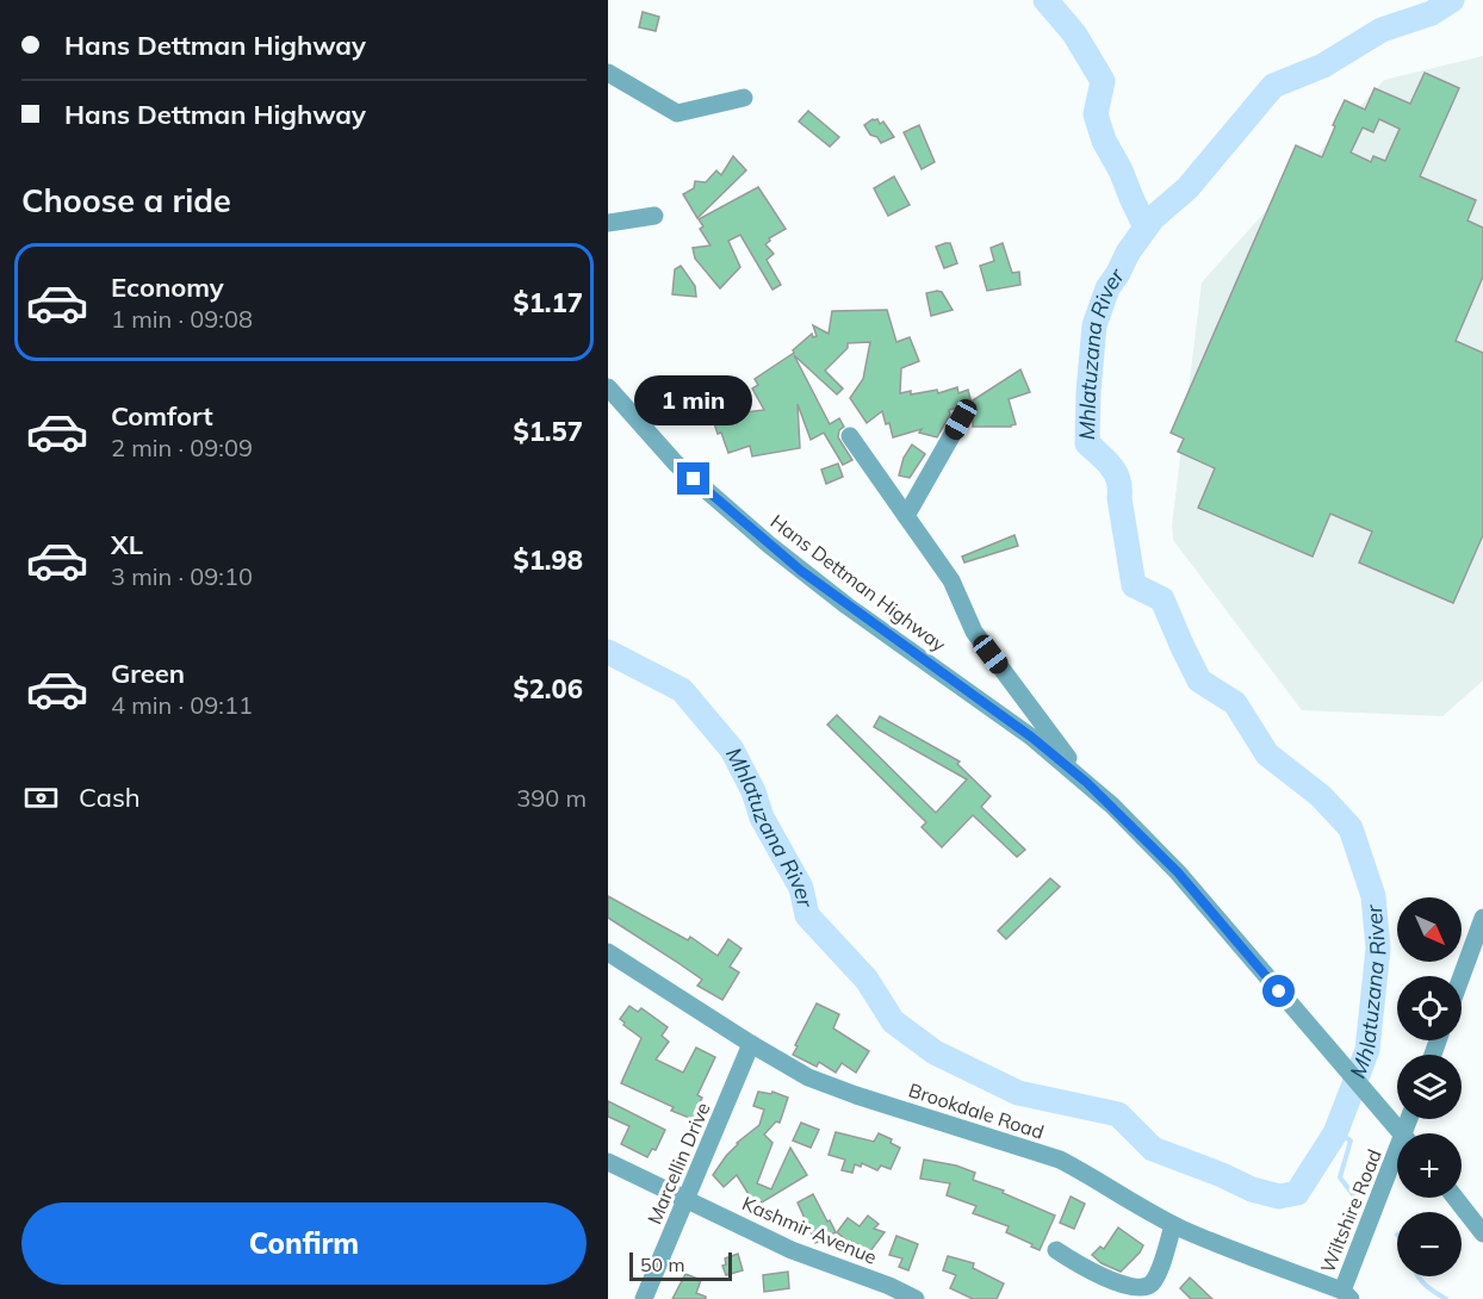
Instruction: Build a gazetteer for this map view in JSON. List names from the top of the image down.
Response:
{
  "streets": {
    "street": [
      "Hans Dettman Highway",
      "Brookdale Road",
      "Marcellin Drive",
      "Wiltshire Road",
      "Kashmir Avenue"
    ]
  },
  "crossings": [
    ["Brookdale Road", "Marcellin Drive"],
    ["Brookdale Road", "Wiltshire Road"],
    ["Marcellin Drive", "Kashmir Avenue"]
  ],
  "water": ["Mhlatuzana River"],
  "scale_bar": "50 m",
  "north": "bottom right",
  "page": {
    "banner": ["Hans Dettman Highway", "Hans Dettman Highway"],
    "heading": "Choose a ride",
    "list": [
      {
        "name": "Economy",
        "note": "1 min · 09:08",
        "value": "$1.17"
      },
      {
        "name": "Comfort",
        "note": "2 min · 09:09",
        "value": "$1.57"
      },
      {
        "name": "XL",
        "note": "3 min · 09:10",
        "value": "$1.98"
      },
      {
        "name": "Green",
        "note": "4 min · 09:11",
        "value": "$2.06"
      }
    ],
    "bubble": "1 min",
    "pay": ["Cash", "390 m"],
    "map_buttons": ["+", "−"],
    "buttons": "Confirm",
    "scale": "50 m"
  }
}
